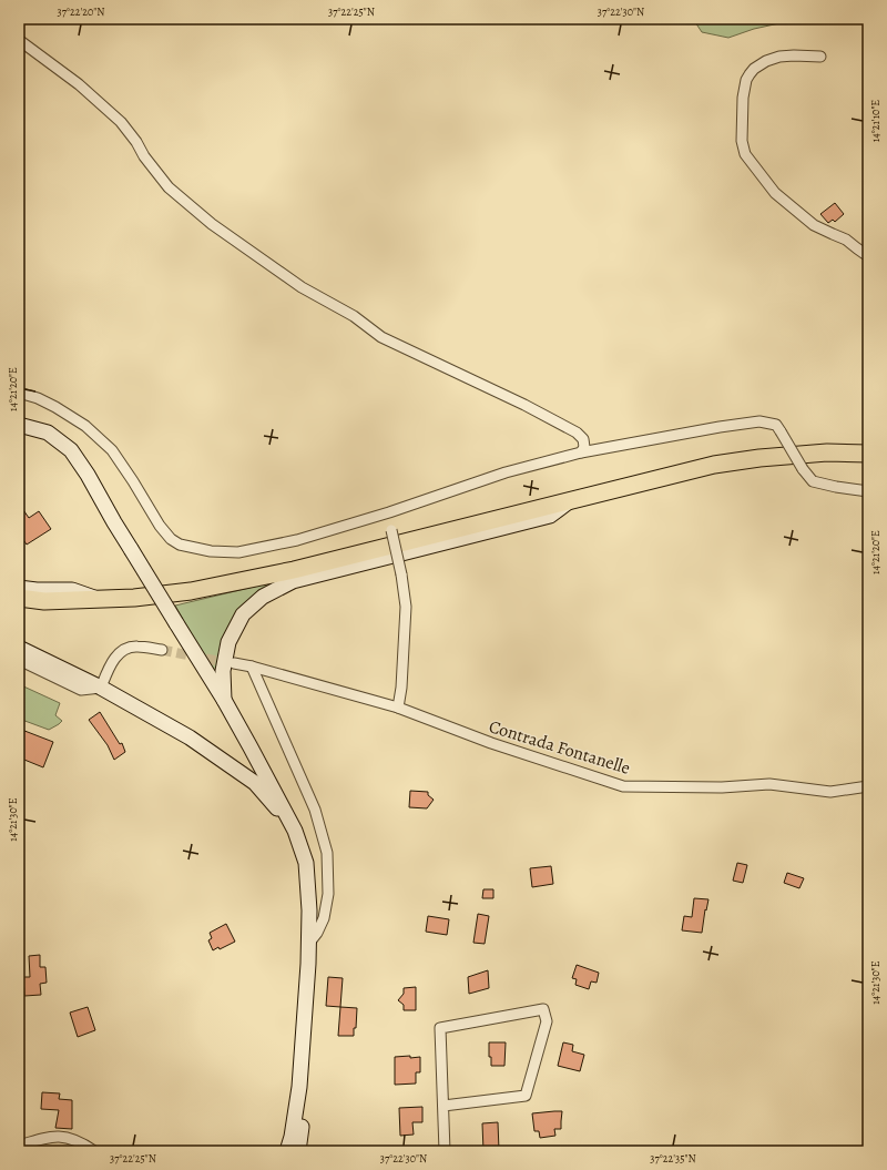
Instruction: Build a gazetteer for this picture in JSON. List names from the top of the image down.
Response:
{
  "streets": {
    "street": ["Contrada Fontanelle"]
  },
  "coordinates": [
    "37°22'20\"N",
    "37°22'25\"N",
    "37°22'30\"N",
    "14°21'10\"E",
    "14°21'20\"E",
    "14°21'30\"E",
    "37°22'35\"N"
  ]
}
